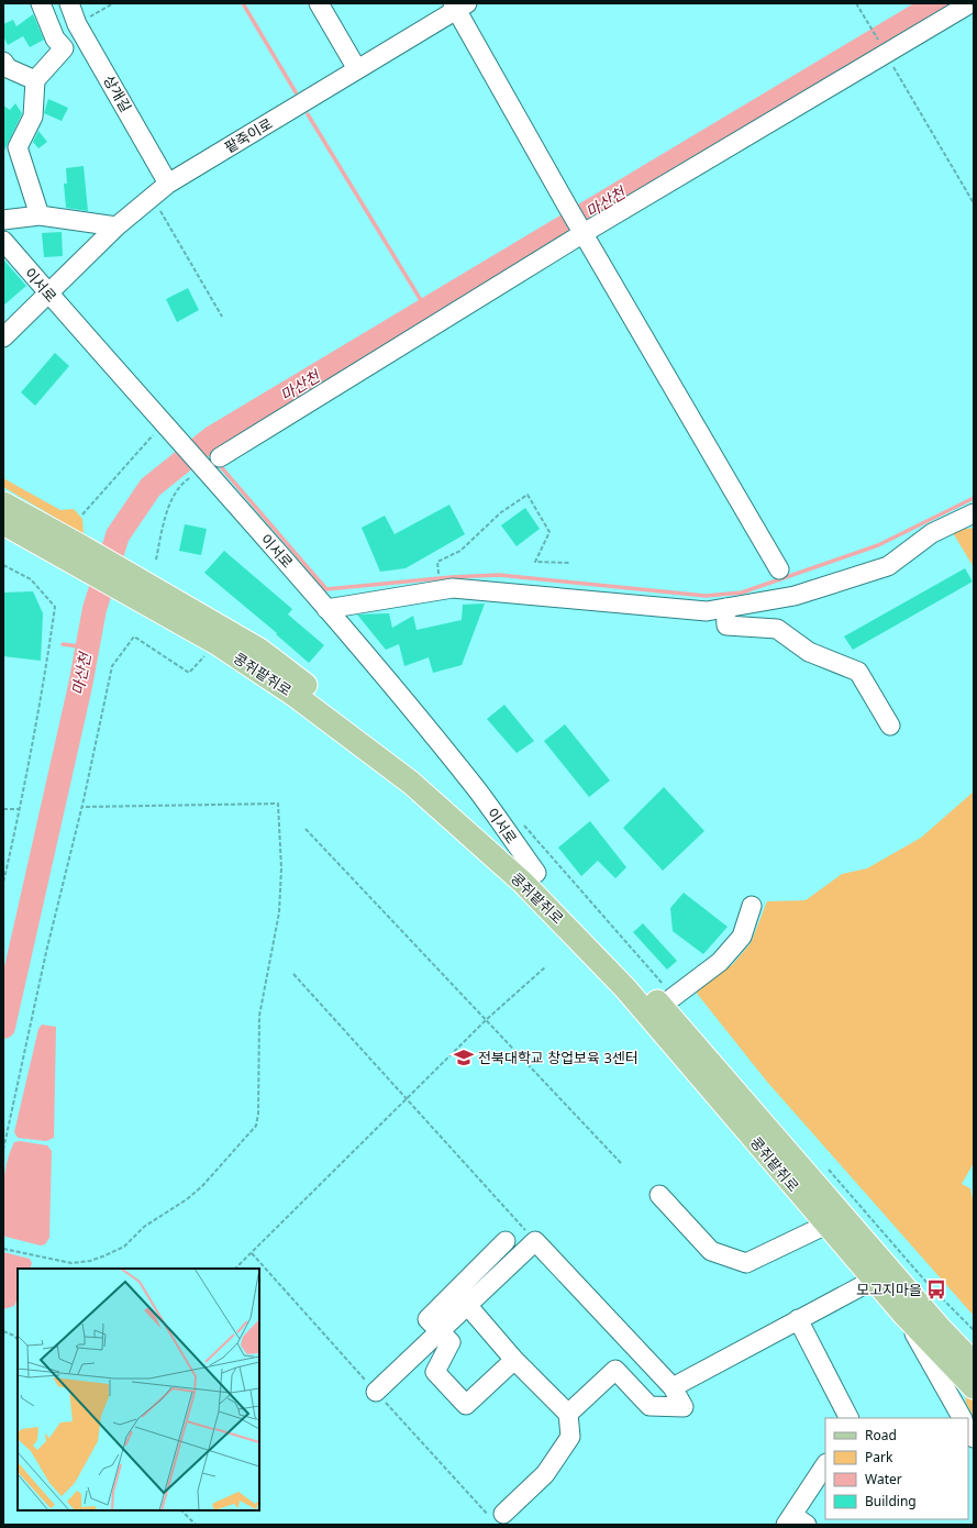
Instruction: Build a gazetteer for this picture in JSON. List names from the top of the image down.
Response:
{
  "streets": {
    "main road": ["콩쥐팥쥐로"],
    "street": ["상개길", "팥죽이로", "이서로"]
  },
  "crossings": [
    ["상개길", "팥죽이로"],
    ["팥죽이로", "이서로"],
    ["이서로", "콩쥐팥쥐로"]
  ],
  "water": ["마산천"],
  "places": {
    "school or university": ["전북대학교 창업보육 3센터"],
    "bus stop": ["모고지마을"]
  },
  "legend": [
    "Road",
    "Park",
    "Water",
    "Building"
  ]
}
